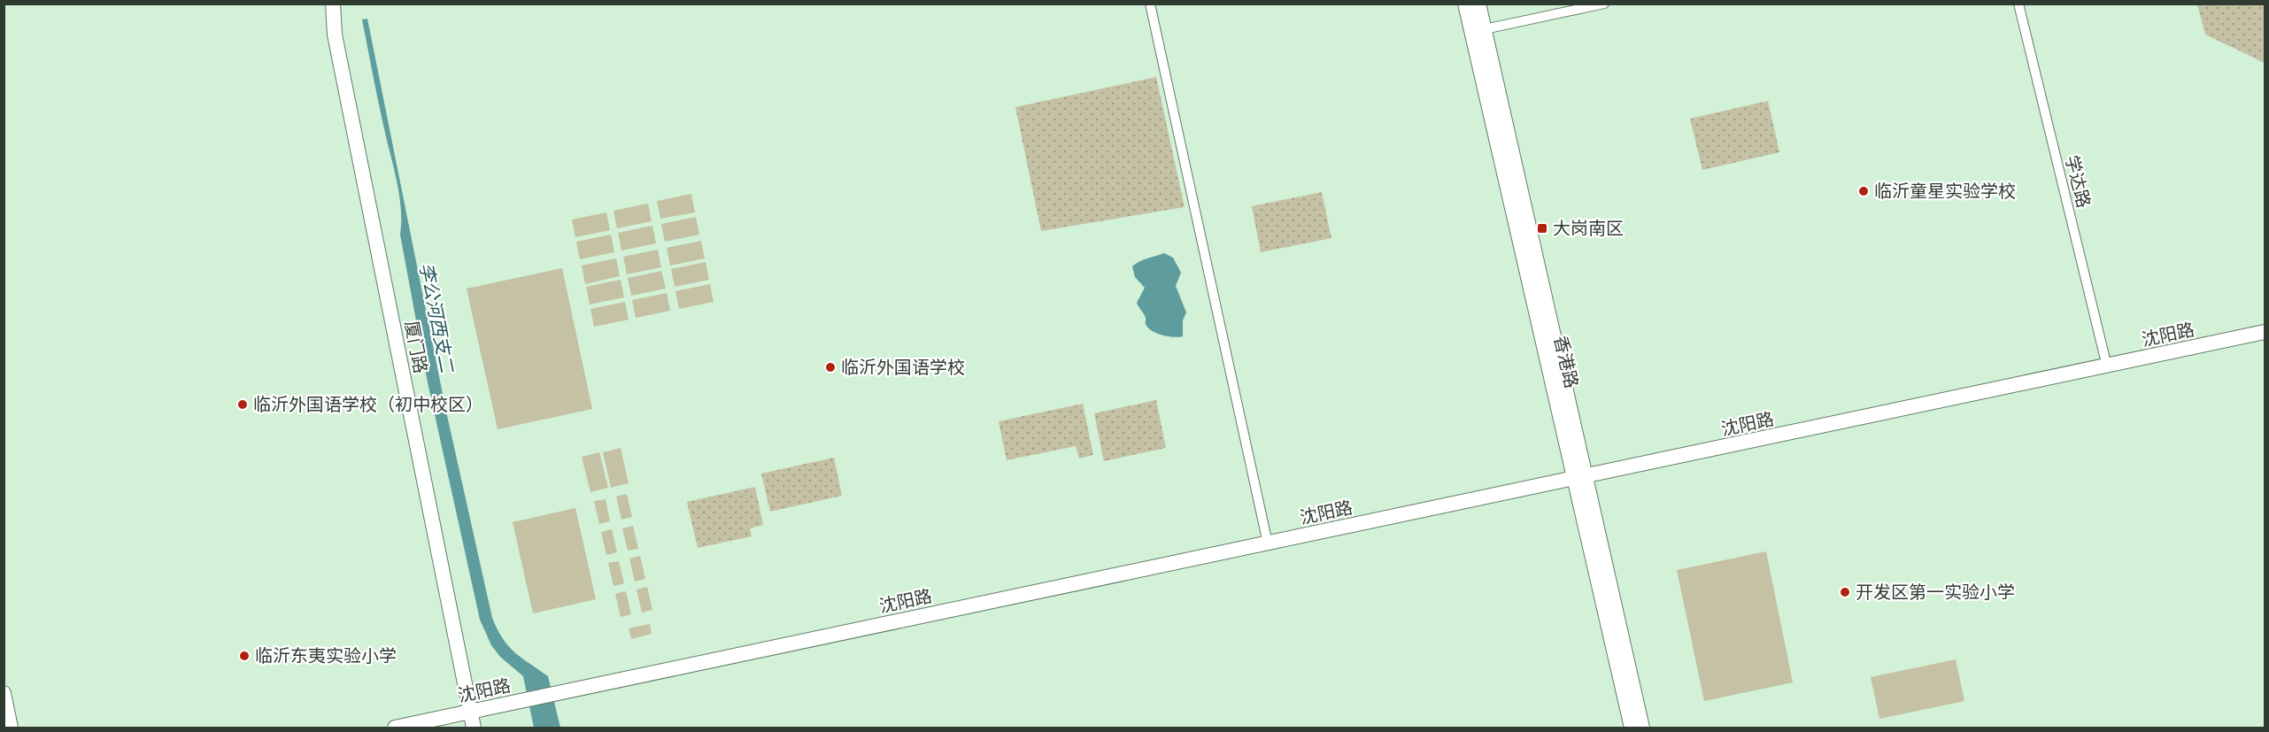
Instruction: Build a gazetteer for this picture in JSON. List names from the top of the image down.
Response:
{
  "streets": {
    "street": [
      "学达路",
      "沈阳路",
      "厦门路",
      "香港路"
    ]
  },
  "crossings": [
    ["学达路", "沈阳路"],
    ["沈阳路", "厦门路"],
    ["沈阳路", "香港路"]
  ],
  "water": ["李公河西支二"],
  "places": {
    "other": [
      "临沂童星实验学校",
      "临沂外国语学校",
      "临沂外国语学校（初中校区）",
      "开发区第一实验小学",
      "临沂东夷实验小学"
    ],
    "transit": ["大岗南区"]
  }
}
